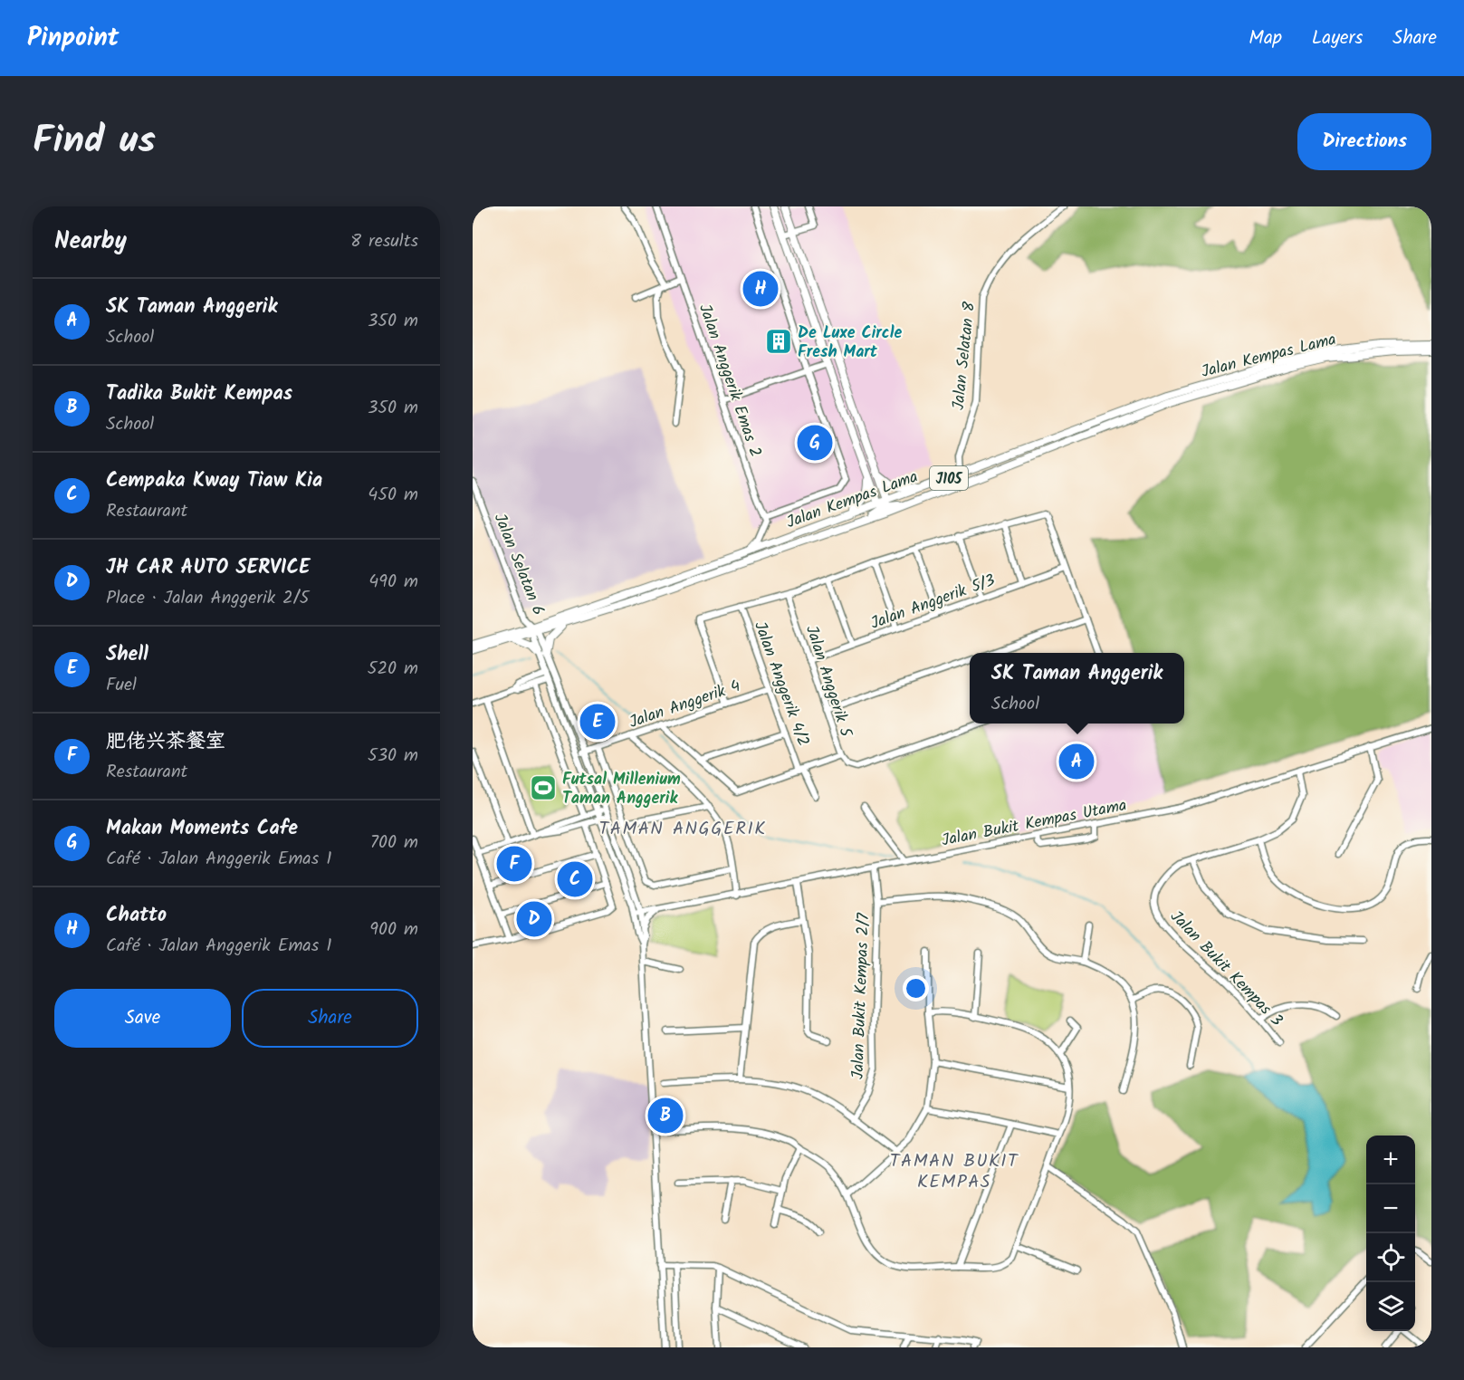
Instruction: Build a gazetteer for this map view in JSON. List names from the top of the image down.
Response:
{
  "streets": {
    "main road": ["Jalan Kempas Lama", "J105"],
    "street": [
      "Jalan Selatan 8",
      "Jalan Anggerik Emas 2",
      "Jalan Selatan 6",
      "Jalan Anggerik 5/3",
      "Jalan Anggerik 5",
      "Jalan Anggerik 4/2",
      "Jalan Anggerik 4",
      "Jalan Bukit Kempas Utama",
      "Jalan Bukit Kempas 3",
      "Jalan Bukit Kempas 2/7"
    ]
  },
  "crossings": [
    ["Jalan Kempas Lama", "Jalan Selatan 8"],
    ["Jalan Kempas Lama", "Jalan Selatan 6"],
    ["Jalan Anggerik 5/3", "Jalan Anggerik 5"],
    ["Jalan Anggerik 4/2", "Jalan Anggerik 4"],
    ["Jalan Bukit Kempas Utama", "Jalan Bukit Kempas 3"],
    ["Jalan Bukit Kempas Utama", "Jalan Bukit Kempas 2/7"]
  ],
  "districts": ["TAMAN ANGGERIK", "TAMAN BUKIT KEMPAS"],
  "places": {
    "building": ["De Luxe Circle Fresh Mart"],
    "sports": ["Futsal Millenium Taman Anggerik"]
  },
  "page": {
    "header": "Pinpoint",
    "nav": ["Map", "Layers", "Share"],
    "title": "Find us",
    "buttons": [
      "Directions",
      ["Save", "Share"]
    ],
    "heading": ["Nearby", "8 results"],
    "pins": [
      "H",
      "G",
      "E",
      "A",
      "F",
      "C",
      "D",
      "B"
    ],
    "list": [
      {
        "mark": "A",
        "name": "SK Taman Anggerik",
        "note": "School",
        "value": "350 m"
      },
      {
        "mark": "B",
        "name": "Tadika Bukit Kempas",
        "note": "School",
        "value": "350 m"
      },
      {
        "mark": "C",
        "name": "Cempaka Kway Tiaw Kia",
        "note": "Restaurant",
        "value": "450 m"
      },
      {
        "mark": "D",
        "name": "JH CAR AUTO SERVICE",
        "note": "Place · Jalan Anggerik 2/5",
        "value": "490 m"
      },
      {
        "mark": "E",
        "name": "Shell",
        "note": "Fuel",
        "value": "520 m"
      },
      {
        "mark": "F",
        "name": "肥佬兴茶餐室",
        "note": "Restaurant",
        "value": "530 m"
      },
      {
        "mark": "G",
        "name": "Makan Moments Cafe",
        "note": "Café · Jalan Anggerik Emas 1",
        "value": "700 m"
      },
      {
        "mark": "H",
        "name": "Chatto",
        "note": "Café · Jalan Anggerik Emas 1",
        "value": "900 m"
      }
    ],
    "popup": ["SK Taman Anggerik", "School"],
    "map_buttons": ["+", "−"]
  }
}
